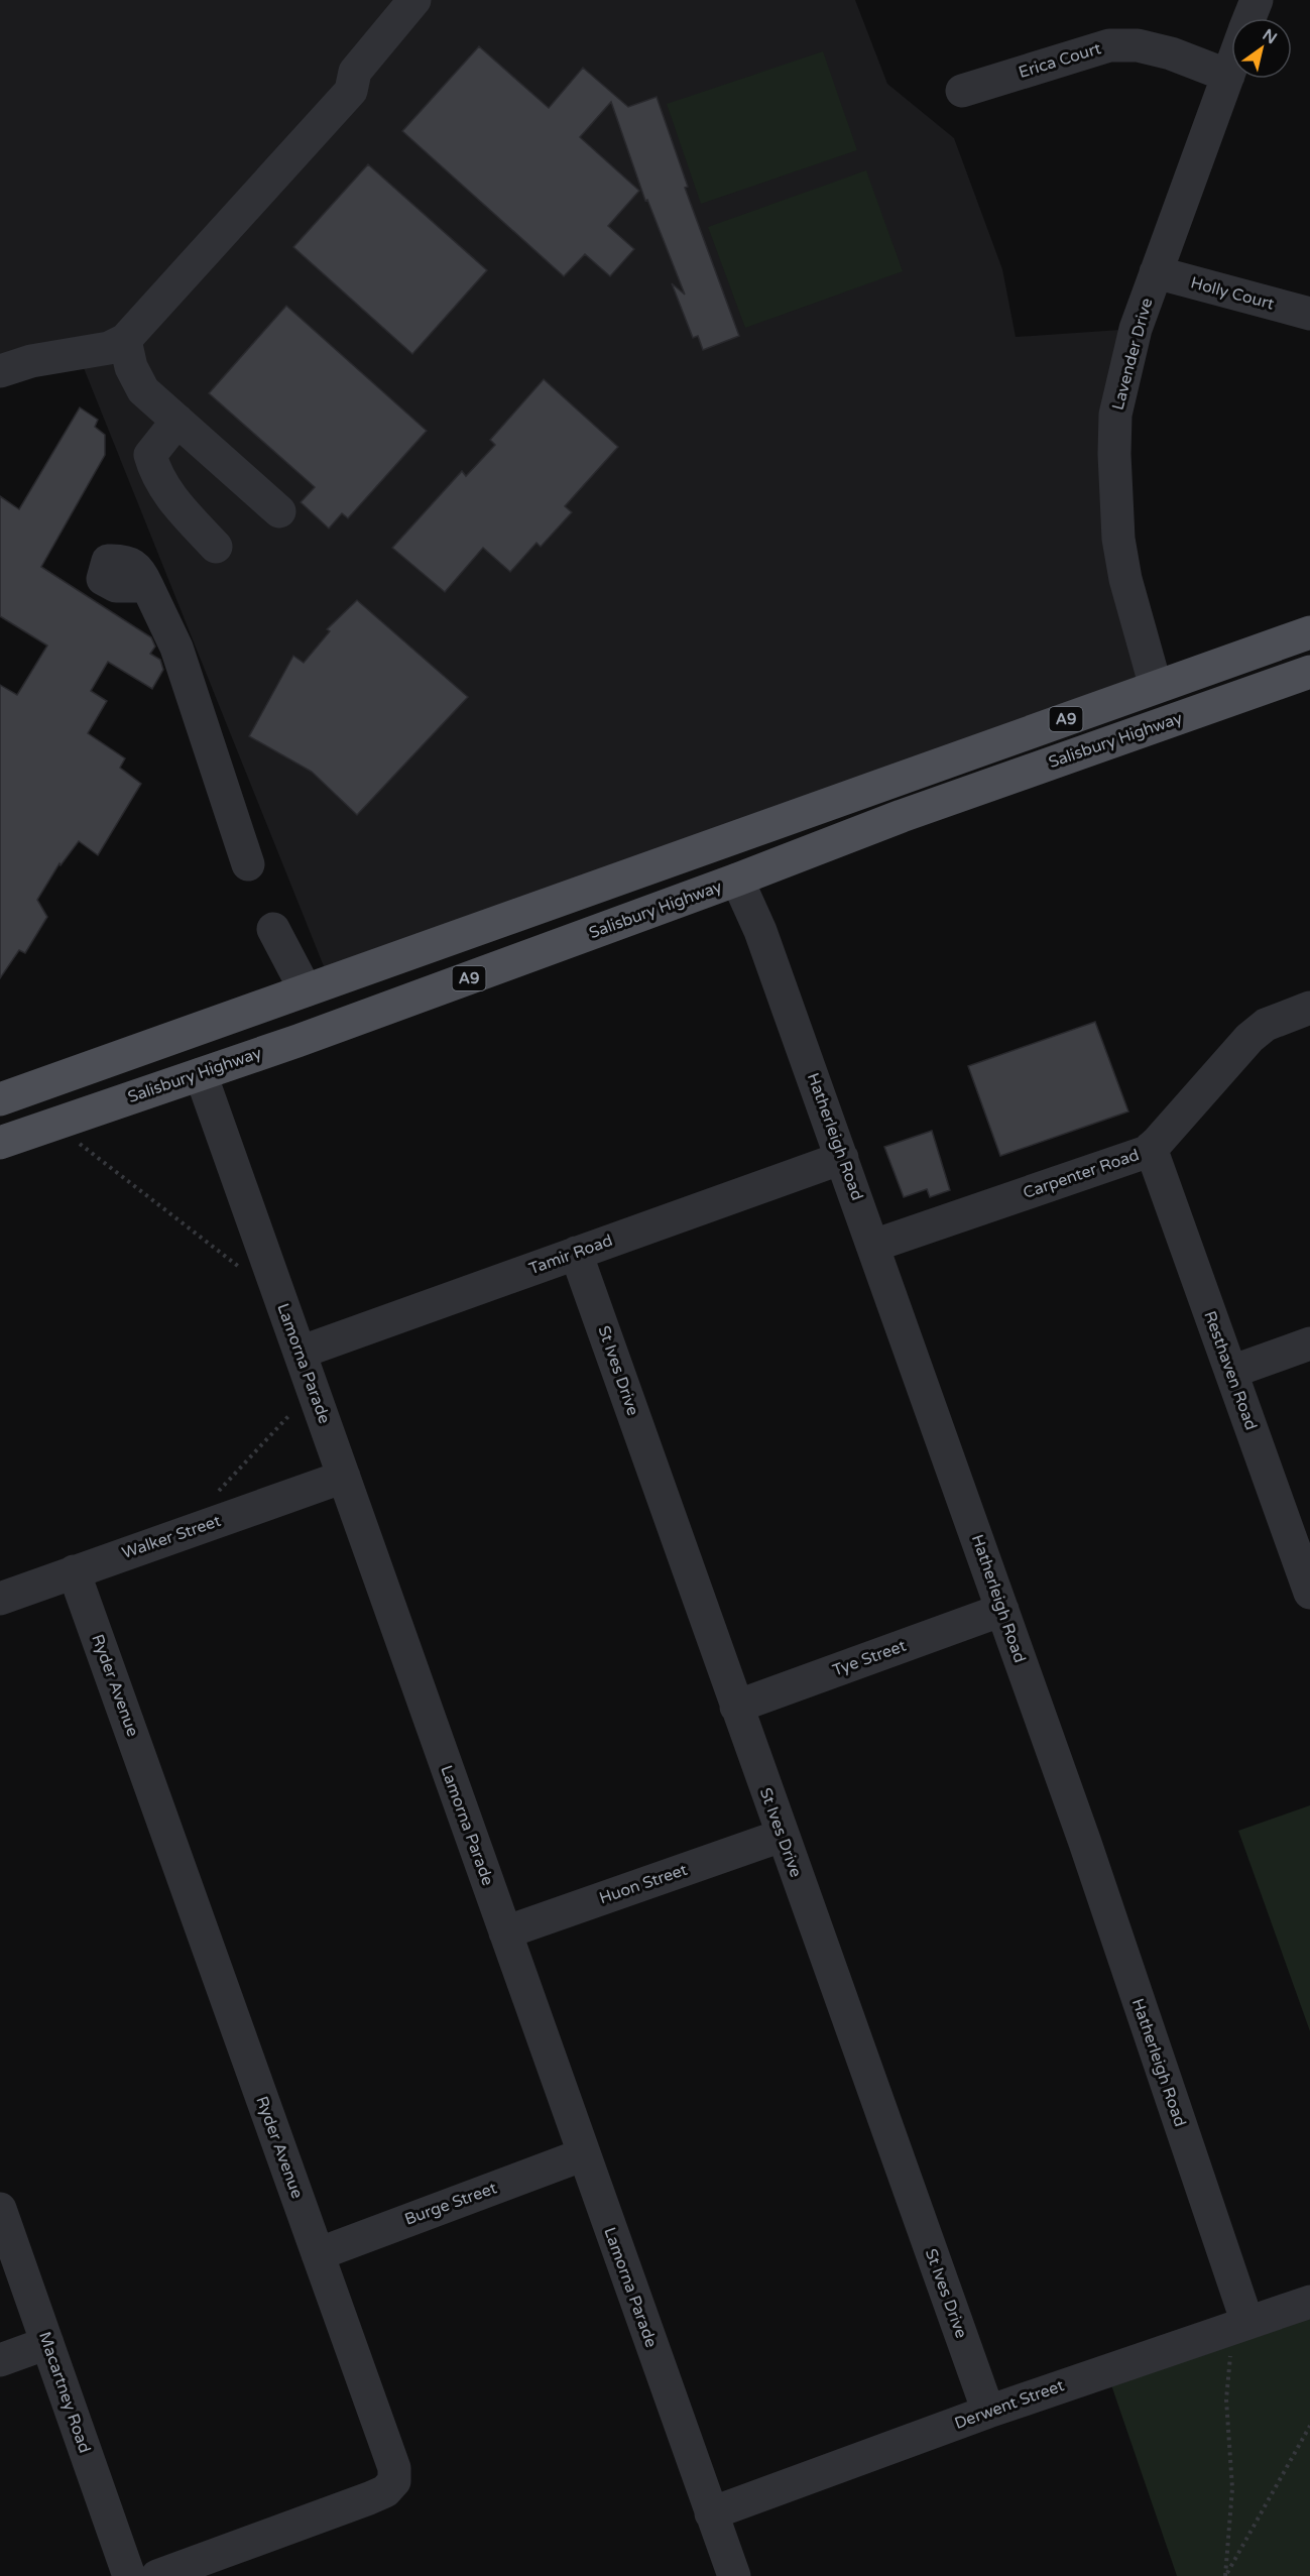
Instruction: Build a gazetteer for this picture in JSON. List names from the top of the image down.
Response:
{
  "streets": {
    "main road": ["A9", "Salisbury Highway"],
    "street": [
      "Erica Court",
      "Holly Court",
      "Lavender Drive",
      "Hatherleigh Road",
      "Carpenter Road",
      "Tamir Road",
      "Lamorna Parade",
      "St Ives Drive",
      "Resthaven Road",
      "Walker Street",
      "Tye Street",
      "Ryder Avenue",
      "Huon Street",
      "Burge Street",
      "Macartney Road",
      "Derwent Street"
    ]
  },
  "crossings": [
    ["Erica Court", "Lavender Drive"],
    ["Holly Court", "Lavender Drive"],
    ["Lavender Drive", "A9"],
    ["Salisbury Highway", "Hatherleigh Road"],
    ["Salisbury Highway", "Lamorna Parade"],
    ["Hatherleigh Road", "Carpenter Road"],
    ["Hatherleigh Road", "Tamir Road"],
    ["Hatherleigh Road", "Tye Street"],
    ["Hatherleigh Road", "Derwent Street"],
    ["Carpenter Road", "Resthaven Road"],
    ["Tamir Road", "Lamorna Parade"],
    ["Tamir Road", "St Ives Drive"],
    ["Lamorna Parade", "Walker Street"],
    ["Lamorna Parade", "Huon Street"],
    ["Lamorna Parade", "Burge Street"],
    ["Lamorna Parade", "Derwent Street"],
    ["St Ives Drive", "Tye Street"],
    ["St Ives Drive", "Huon Street"],
    ["St Ives Drive", "Derwent Street"],
    ["Walker Street", "Ryder Avenue"],
    ["Ryder Avenue", "Burge Street"]
  ],
  "north": "top right"
}
